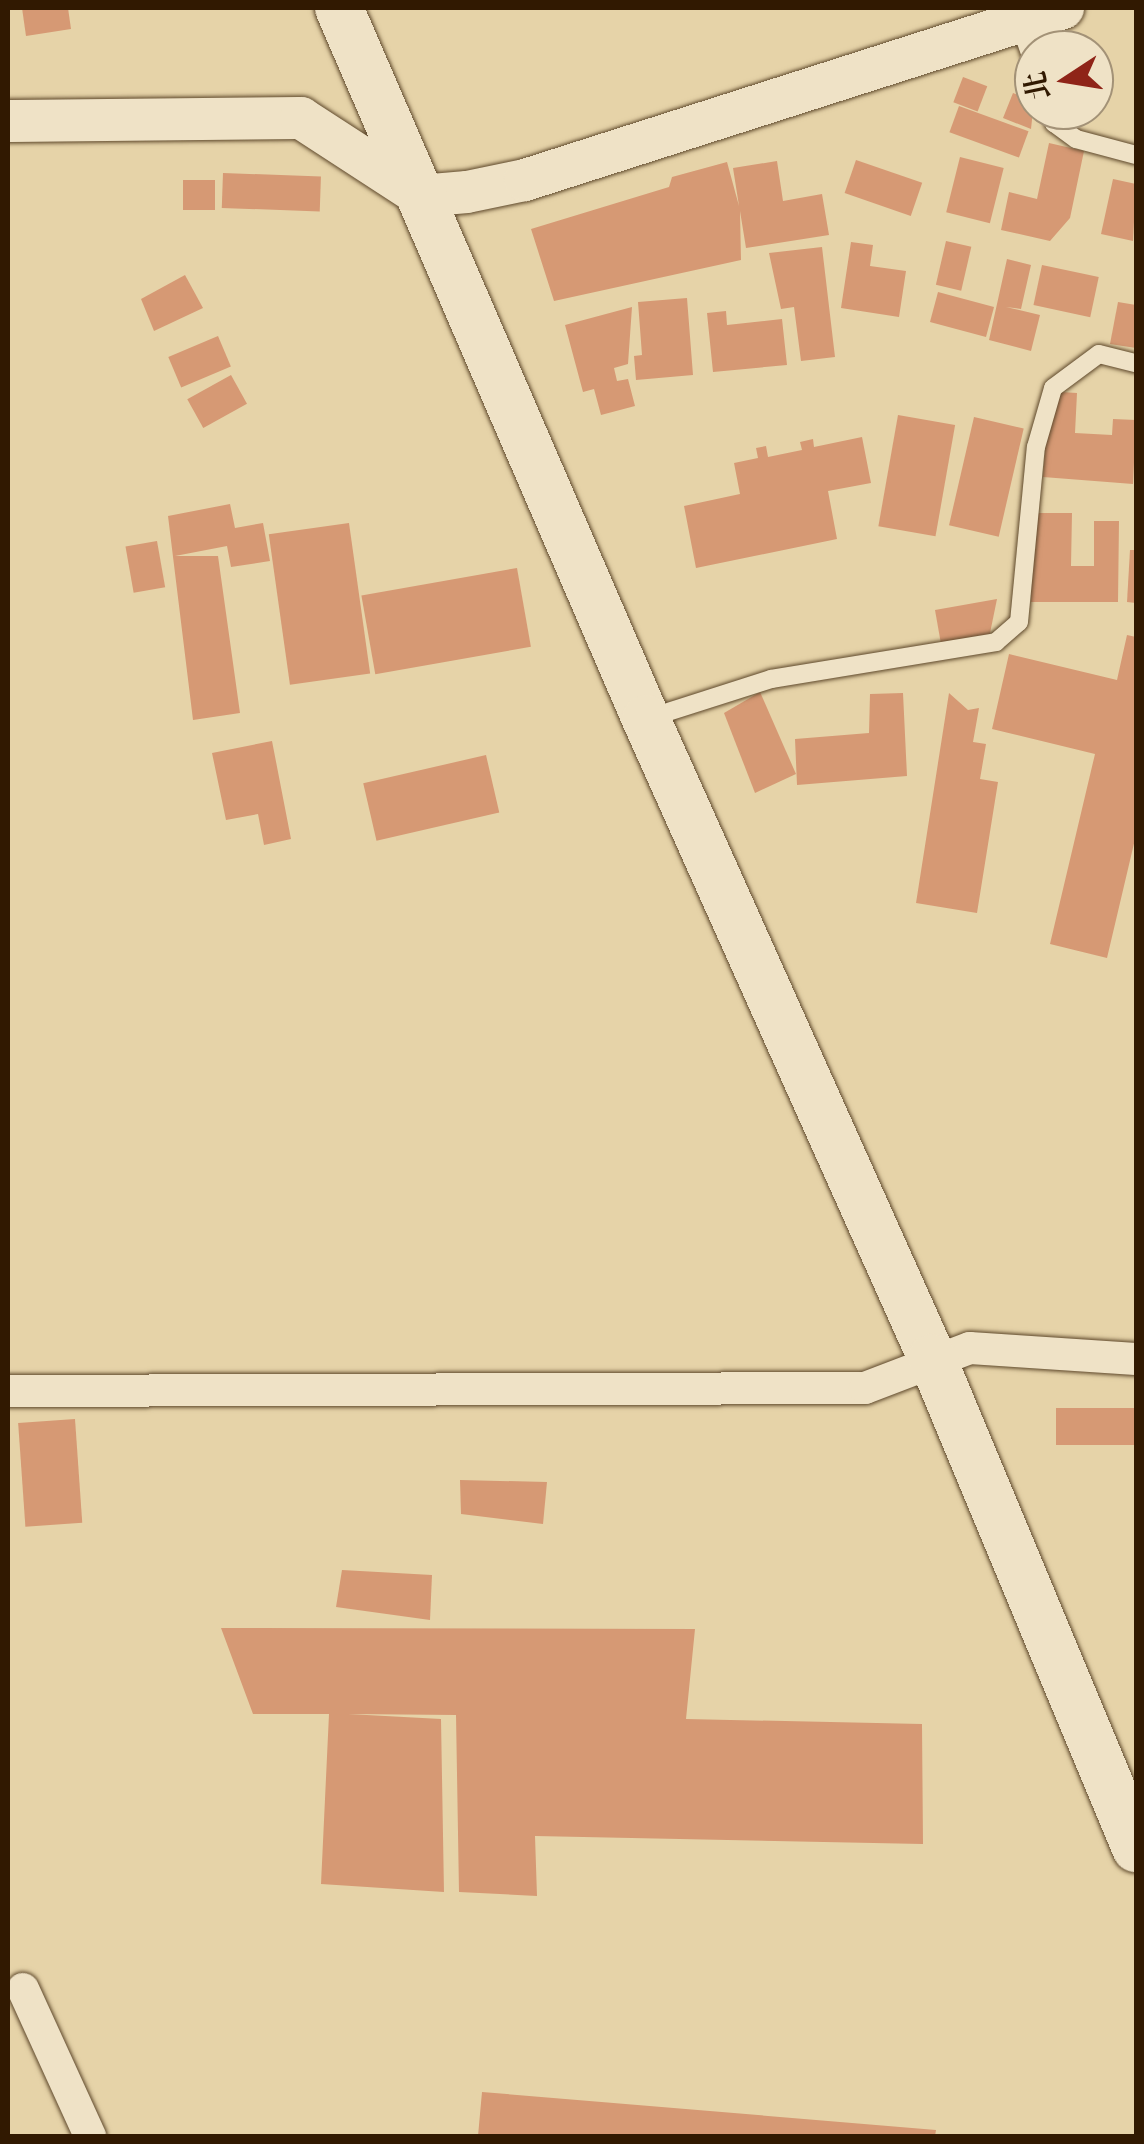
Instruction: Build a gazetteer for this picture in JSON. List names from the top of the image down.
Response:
{
  "north": "left"
}
